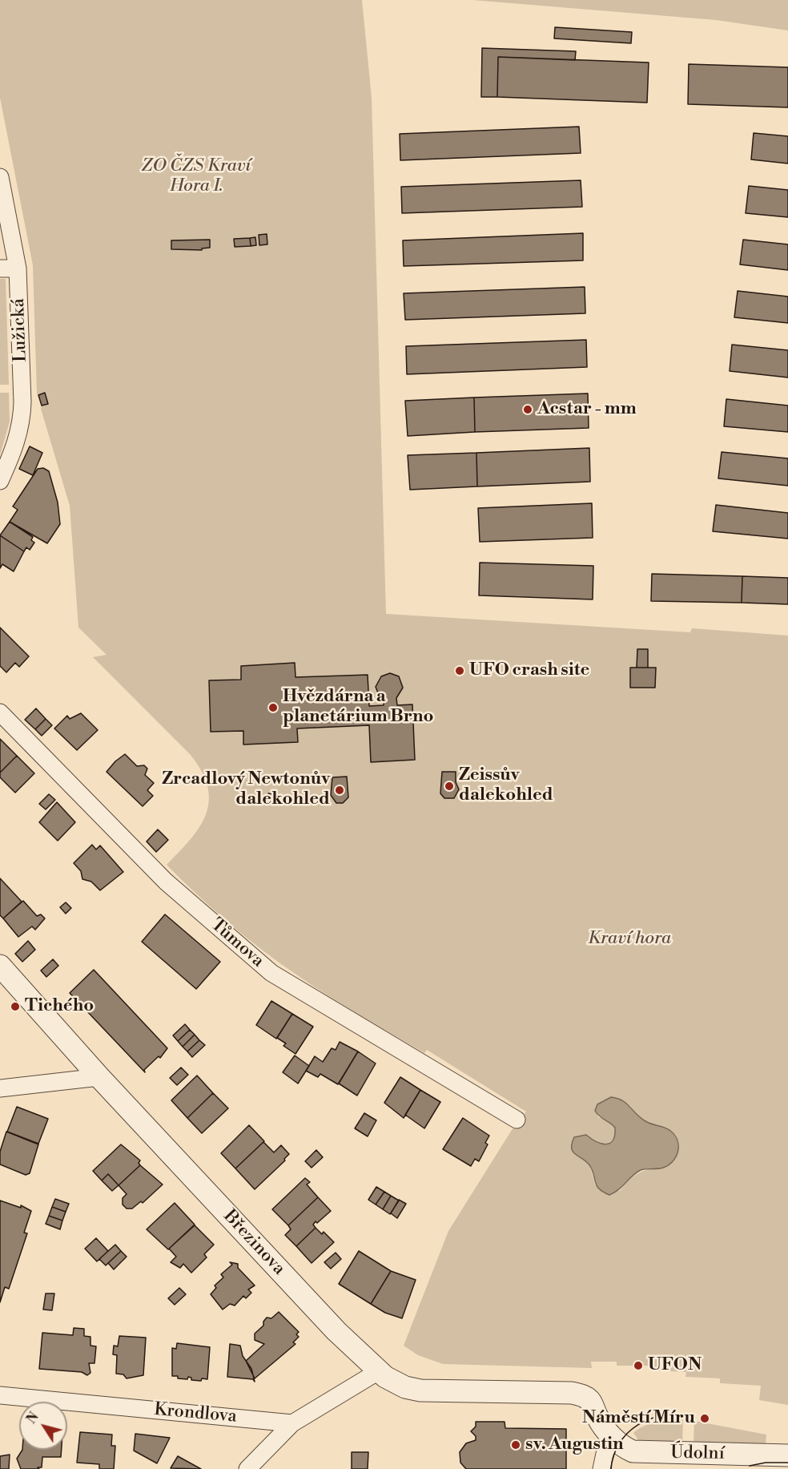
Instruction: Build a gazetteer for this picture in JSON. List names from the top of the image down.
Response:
{
  "streets": {
    "street": [
      "Lužická",
      "Tůmova",
      "Březinova",
      "Krondlova",
      "Údolní"
    ]
  },
  "crossings": [
    ["Březinova", "Údolní"]
  ],
  "parks": ["ZO ČZS Kraví Hora I.", "Kraví hora"],
  "places": [
    "Acstar - mm",
    "UFO crash site",
    "Hvězdárna a planetárium Brno",
    "Zeissův dalekohled",
    "Zrcadlový Newtonův dalekohled",
    "Tichého",
    "UFON",
    "Náměstí Míru",
    "sv. Augustin"
  ],
  "north": "top left"
}
